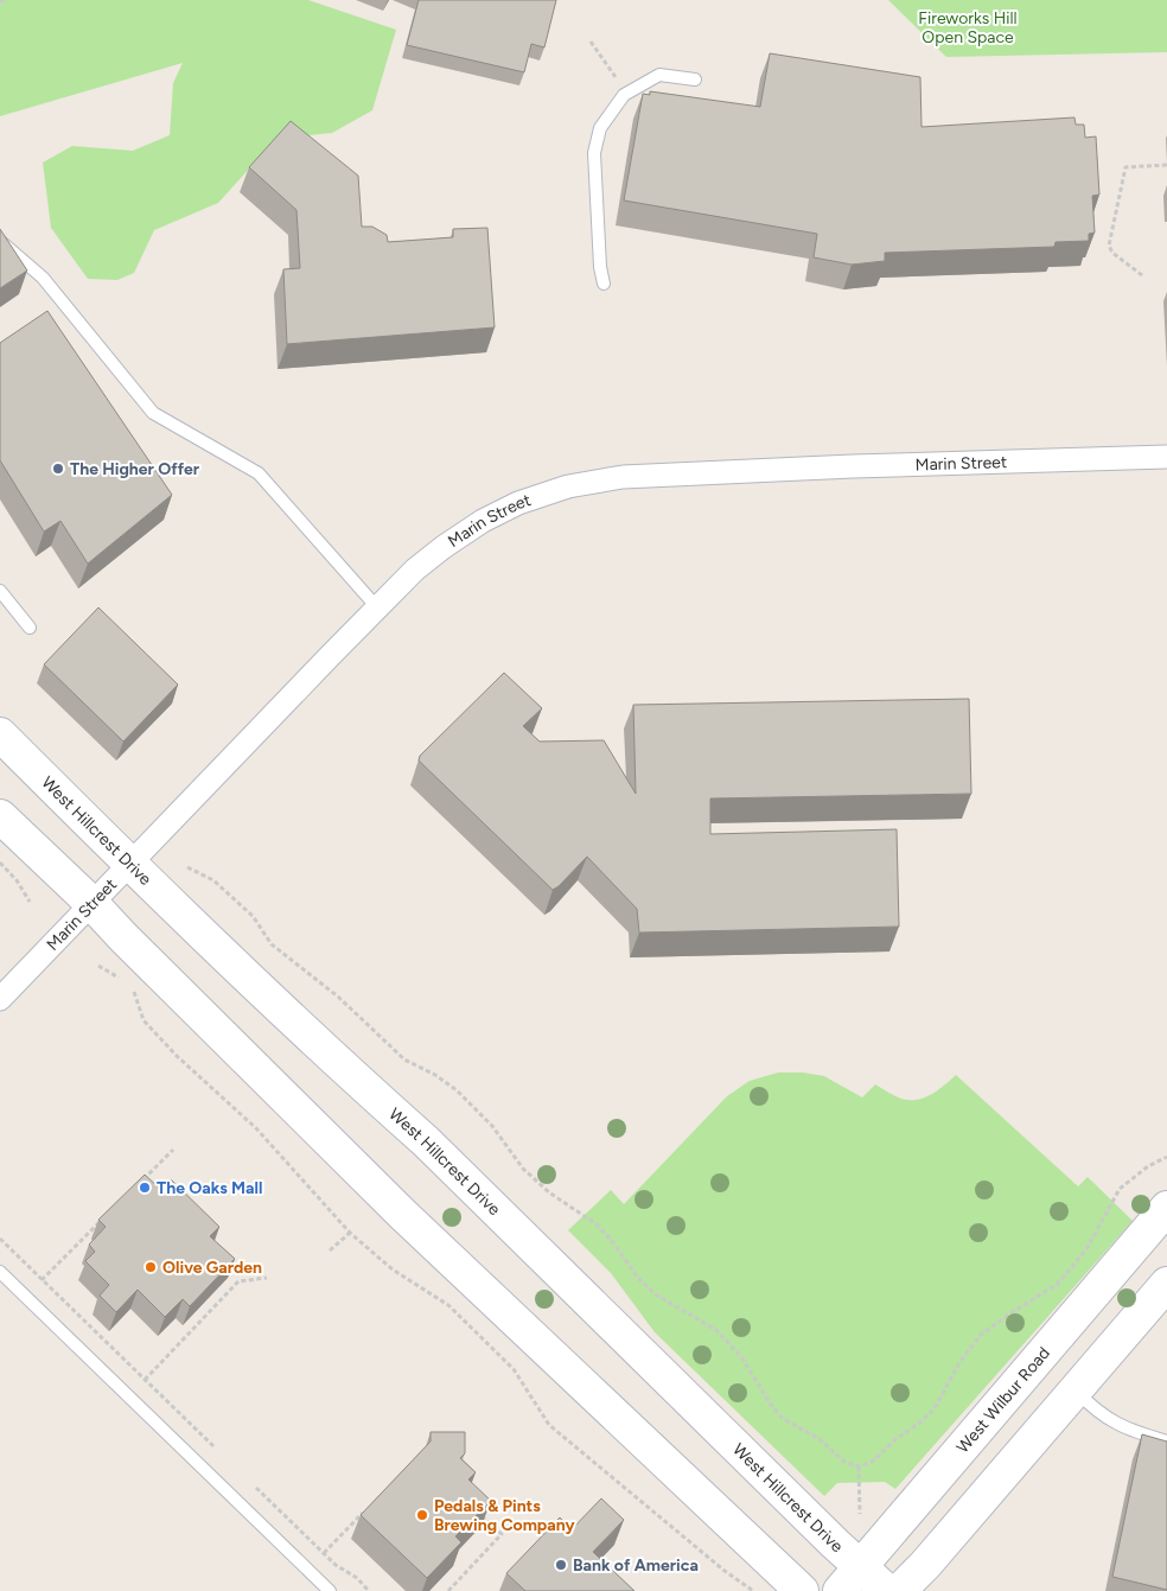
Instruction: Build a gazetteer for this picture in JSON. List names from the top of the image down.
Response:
{
  "streets": {
    "main road": ["West Hillcrest Drive", "West Wilbur Road"],
    "street": ["Marin Street"]
  },
  "crossings": [
    ["Marin Street", "West Hillcrest Drive"],
    ["West Hillcrest Drive", "West Wilbur Road"]
  ],
  "parks": ["Fireworks Hill Open Space"],
  "places": [
    "The Higher Offer",
    "The Oaks Mall",
    "Olive Garden",
    "Pedals & Pints Brewing Company",
    "Bank of America"
  ]
}
